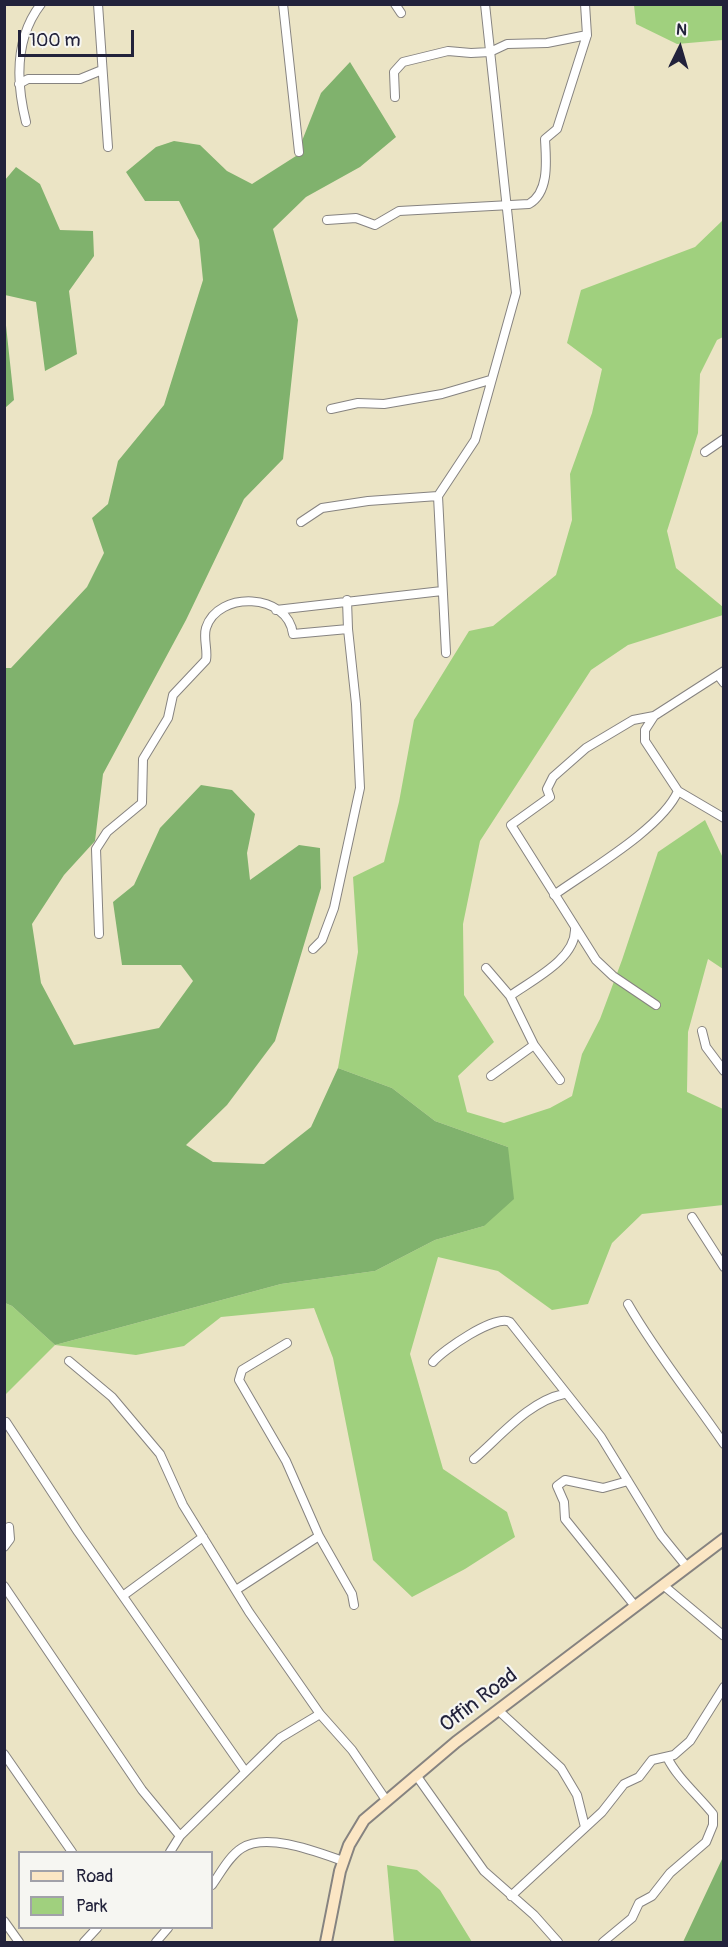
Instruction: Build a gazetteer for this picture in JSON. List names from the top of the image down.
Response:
{
  "streets": {
    "street": ["Offin Road"]
  },
  "legend": ["Road", "Park"],
  "scale_bar": "100 m",
  "north": "top"
}
